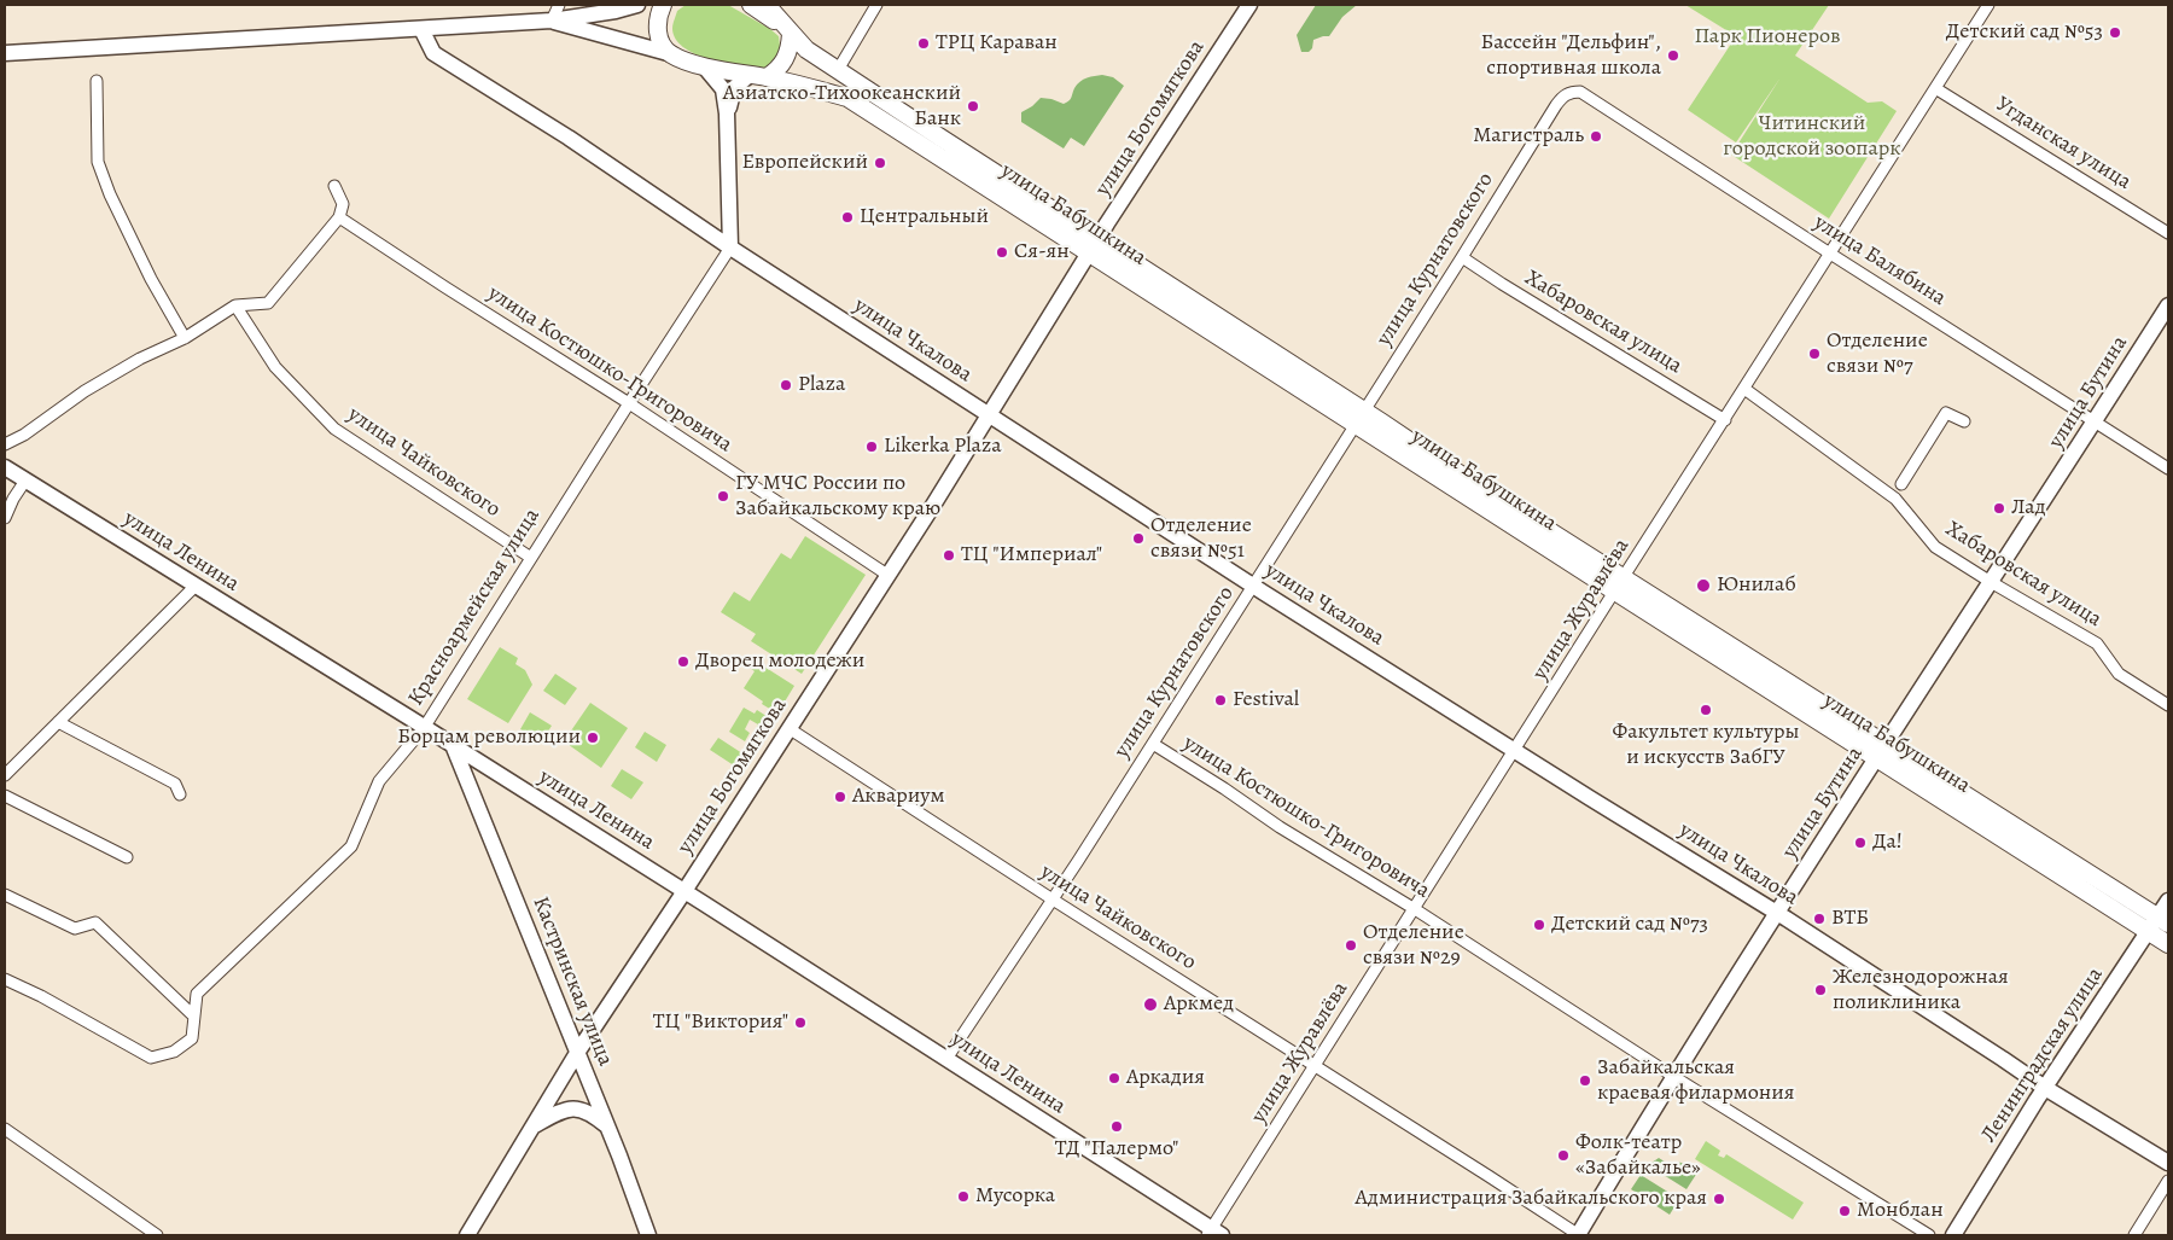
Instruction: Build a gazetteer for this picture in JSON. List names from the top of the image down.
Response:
{
  "streets": {
    "main road": [
      "улица Богомягкова",
      "улица Бабушкина",
      "улица Чкалова",
      "улица Бутина",
      "улица Ленина",
      "Кастринская улица",
      "Ленинградская улица"
    ],
    "street": [
      "Угданская улица",
      "улица Курнатовского",
      "улица Балябина",
      "Хабаровская улица",
      "улица Костюшко-Григоровича",
      "улица Чайковского",
      "Красноармейская улица",
      "улица Журавлёва"
    ]
  },
  "crossings": [
    ["улица Богомягкова", "улица Бабушкина"],
    ["улица Богомягкова", "улица Чкалова"],
    ["улица Богомягкова", "улица Костюшко-Григоровича"],
    ["улица Богомягкова", "улица Чайковского"],
    ["улица Богомягкова", "улица Ленина"],
    ["улица Богомягкова", "Кастринская улица"],
    ["Угданская улица", "улица Журавлёва"],
    ["улица Бабушкина", "улица Курнатовского"],
    ["улица Бабушкина", "улица Бутина"],
    ["улица Бабушкина", "улица Журавлёва"],
    ["улица Бабушкина", "Ленинградская улица"],
    ["улица Курнатовского", "улица Балябина"],
    ["улица Курнатовского", "Хабаровская улица"],
    ["улица Курнатовского", "улица Чкалова"],
    ["улица Курнатовского", "улица Костюшко-Григоровича"],
    ["улица Курнатовского", "улица Чайковского"],
    ["улица Курнатовского", "улица Ленина"],
    ["улица Балябина", "улица Бутина"],
    ["улица Балябина", "улица Журавлёва"],
    ["Хабаровская улица", "улица Бутина"],
    ["Хабаровская улица", "улица Журавлёва"],
    ["улица Чкалова", "улица Бутина"],
    ["улица Чкалова", "Красноармейская улица"],
    ["улица Чкалова", "улица Журавлёва"],
    ["улица Чкалова", "Ленинградская улица"],
    ["улица Костюшко-Григоровича", "улица Бутина"],
    ["улица Костюшко-Григоровича", "Красноармейская улица"],
    ["улица Костюшко-Григоровича", "улица Журавлёва"],
    ["улица Бутина", "улица Чайковского"],
    ["улица Чайковского", "Красноармейская улица"],
    ["улица Чайковского", "улица Журавлёва"],
    ["улица Ленина", "Красноармейская улица"],
    ["улица Ленина", "улица Журавлёва"],
    ["улица Ленина", "Кастринская улица"]
  ],
  "parks": ["Парк Пионеров", "Читинский городской зоопарк"],
  "places": [
    "Детский сад №53",
    "ТРЦ Караван",
    "Бассейн \"Дельфин\", спортивная школа",
    "Азиатско-Тихоокеанский Банк",
    "Магистраль",
    "Европейский",
    "Центральный",
    "Ся-ян",
    "Отделение связи №7",
    "Plaza",
    "Likerka Plaza",
    "ГУ МЧС России по Забайкальскому краю",
    "Лад",
    "Отделение связи №51",
    "ТЦ \"Империал\"",
    "Юнилаб",
    "Дворец молодежи",
    "Festival",
    "Факультет культуры и искусств ЗабГУ",
    "Борцам революции",
    "Аквариум",
    "Да!",
    "ВТБ",
    "Детский сад №73",
    "Отделение связи №29",
    "Железнодорожная поликлиника",
    "Аркмед",
    "ТЦ \"Виктория\"",
    "Аркадия",
    "Забайкальская краевая филармония",
    "ТД \"Палермо\"",
    "Фолк-театр «Забайкалье»",
    "Мусорка",
    "Администрация Забайкальского края",
    "Монблан"
  ]
}
